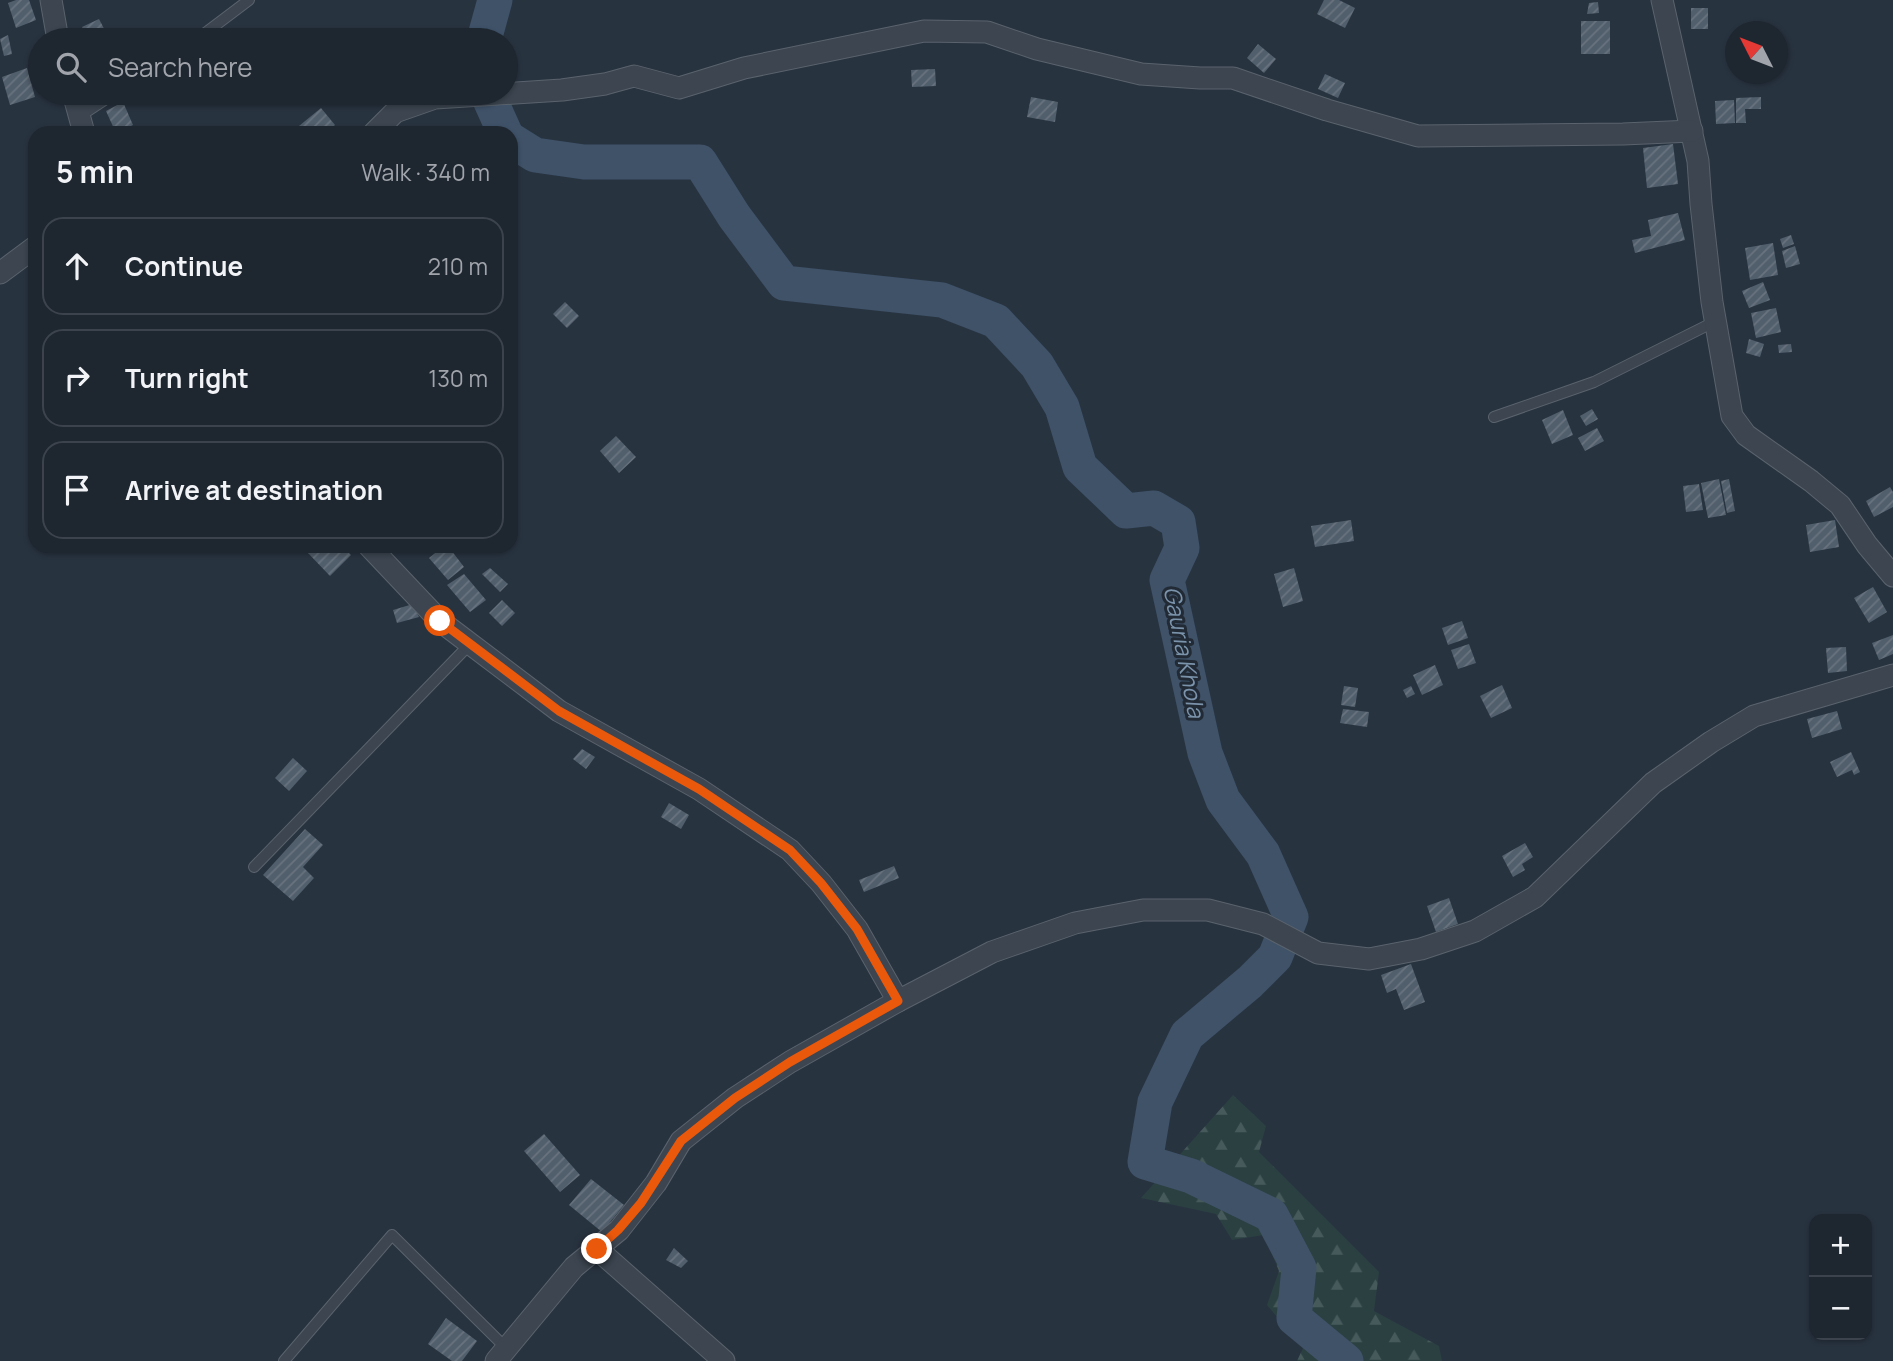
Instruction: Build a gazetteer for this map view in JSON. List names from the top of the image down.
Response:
{
  "water": ["Gauria Khola"],
  "north": "top left",
  "page": {
    "search": "Search here",
    "heading": ["5 min", "Walk · 340 m"],
    "list": [
      ["Continue", "210 m"],
      ["Turn right", "130 m"],
      "Arrive at destination"
    ],
    "map_buttons": ["+", "−"]
  }
}
